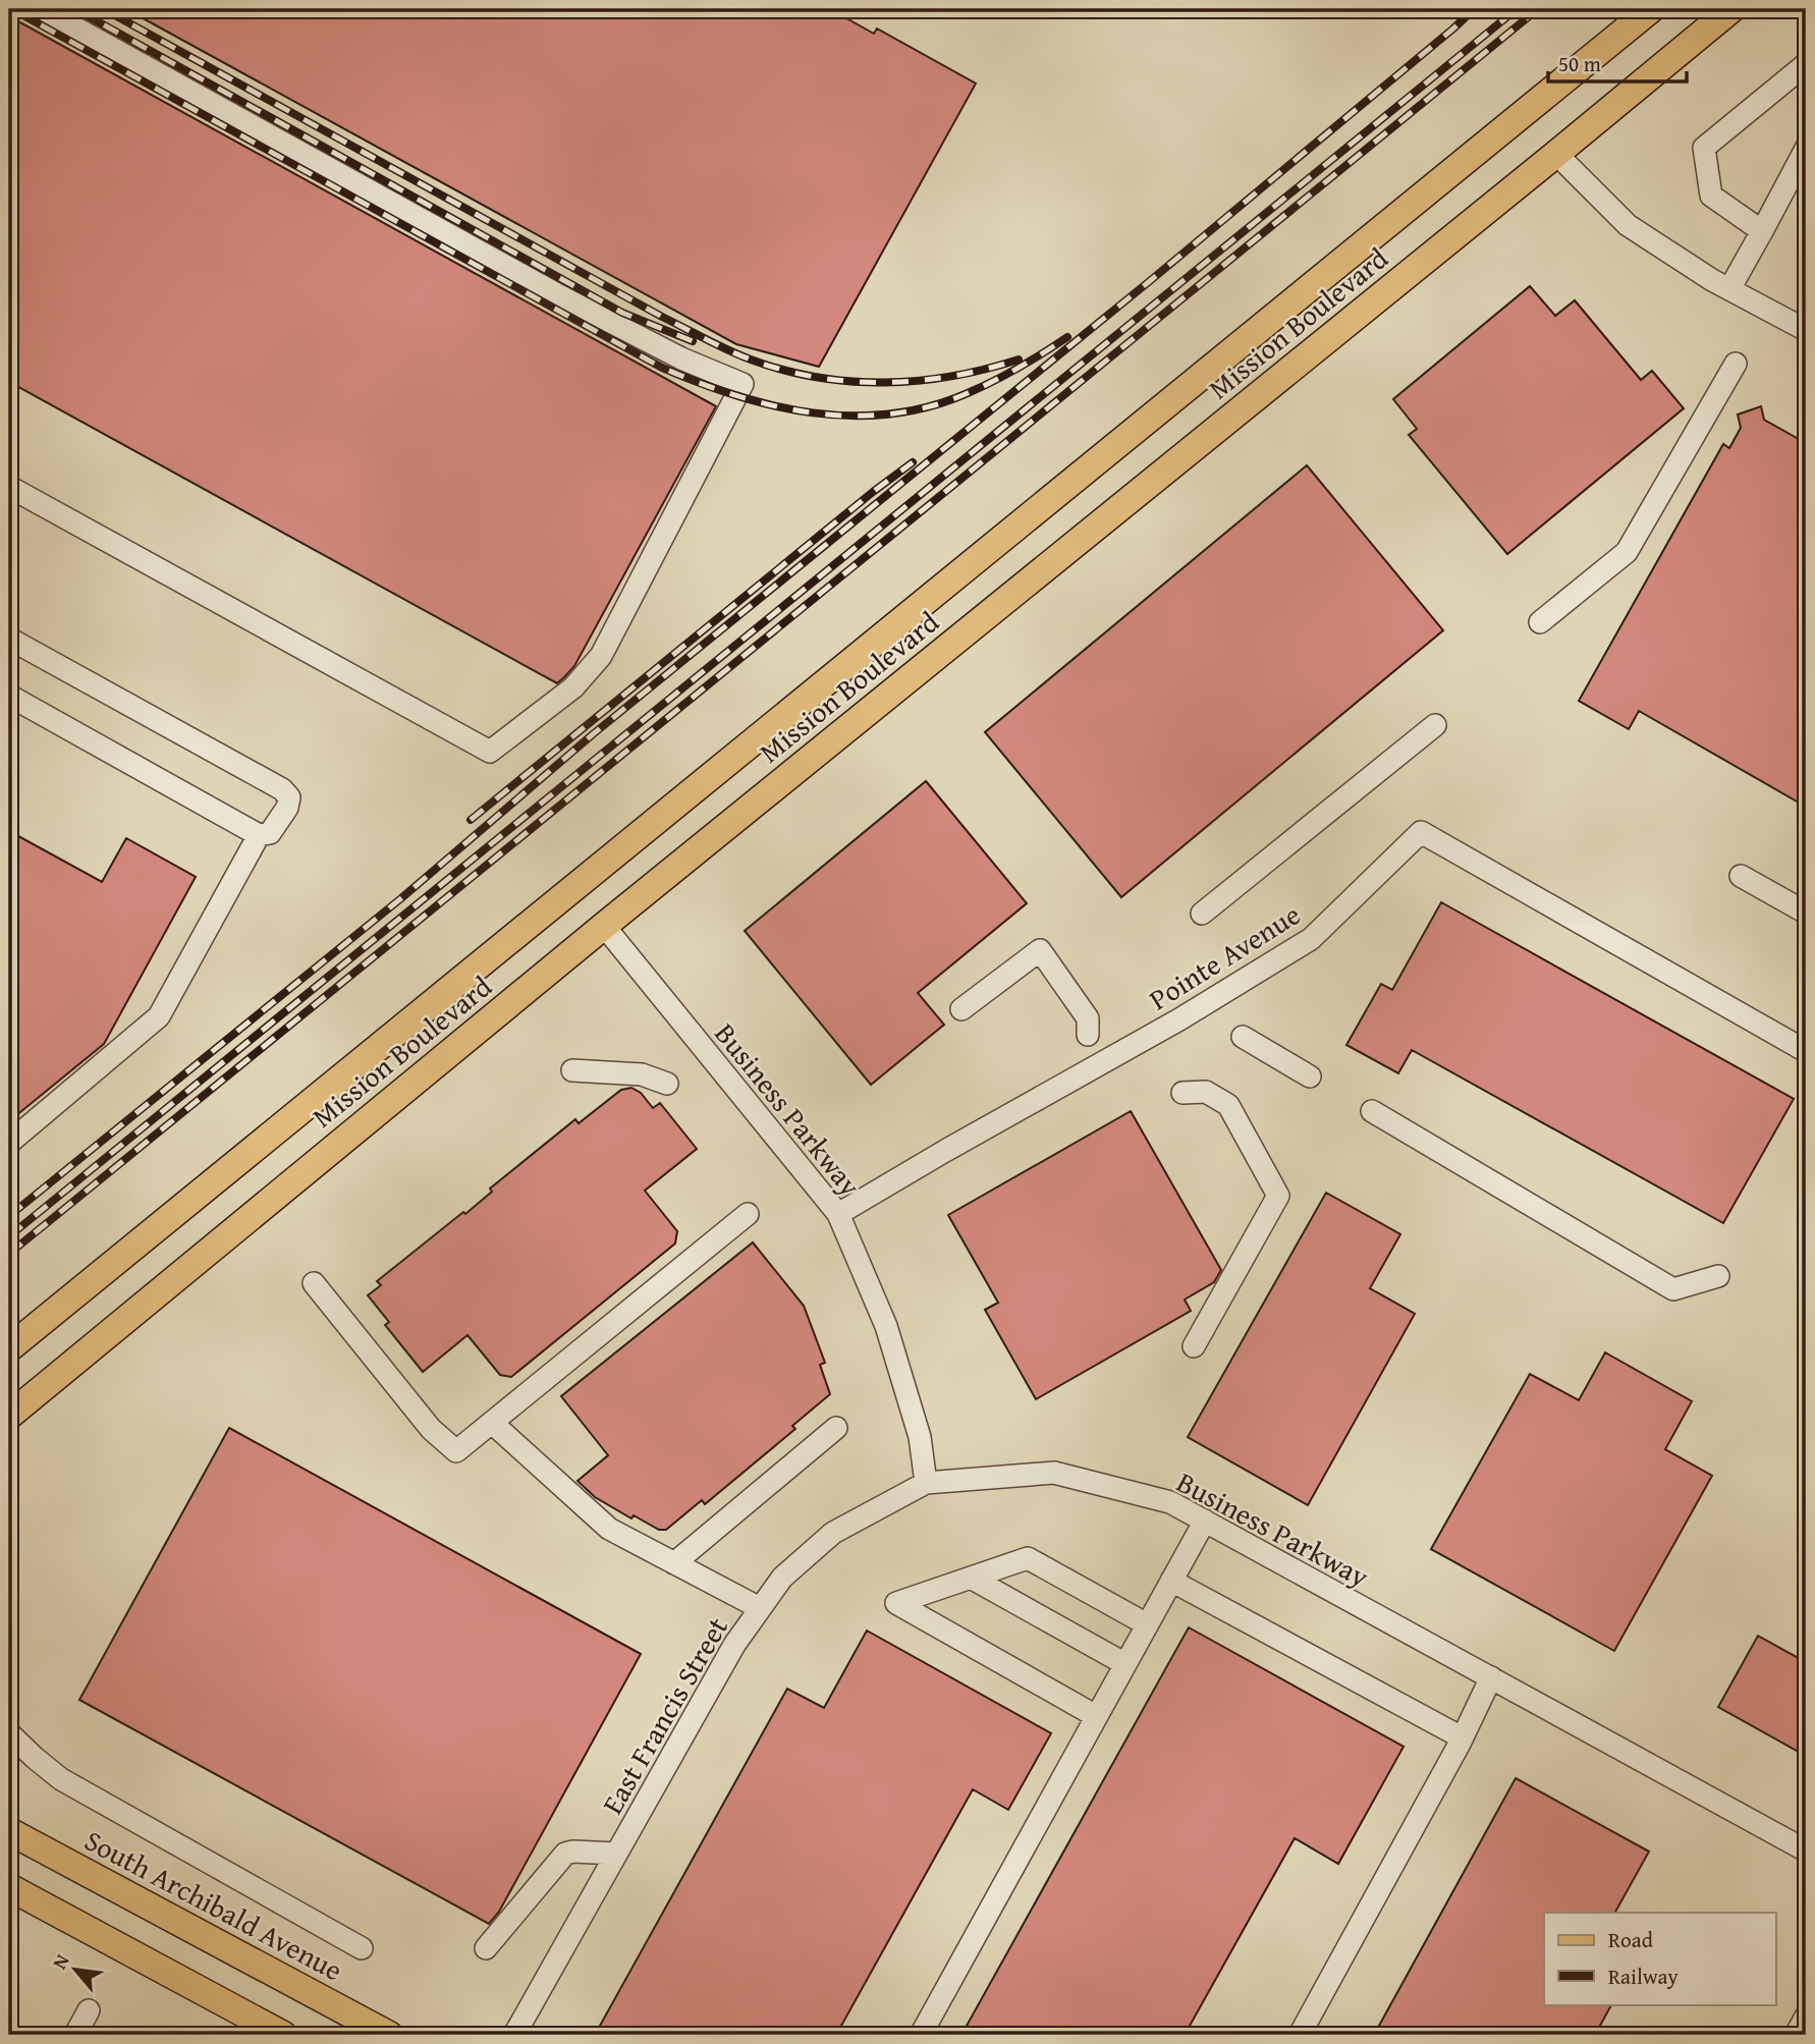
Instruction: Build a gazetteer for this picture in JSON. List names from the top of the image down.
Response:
{
  "streets": {
    "main road": ["Mission Boulevard", "South Archibald Avenue"],
    "street": ["Pointe Avenue", "Business Parkway", "East Francis Street"]
  },
  "crossings": [
    ["Mission Boulevard", "Business Parkway"],
    ["Pointe Avenue", "Business Parkway"],
    ["Business Parkway", "East Francis Street"]
  ],
  "legend": ["Road", "Railway"],
  "scale_bar": "50 m",
  "north": "top left"
}
